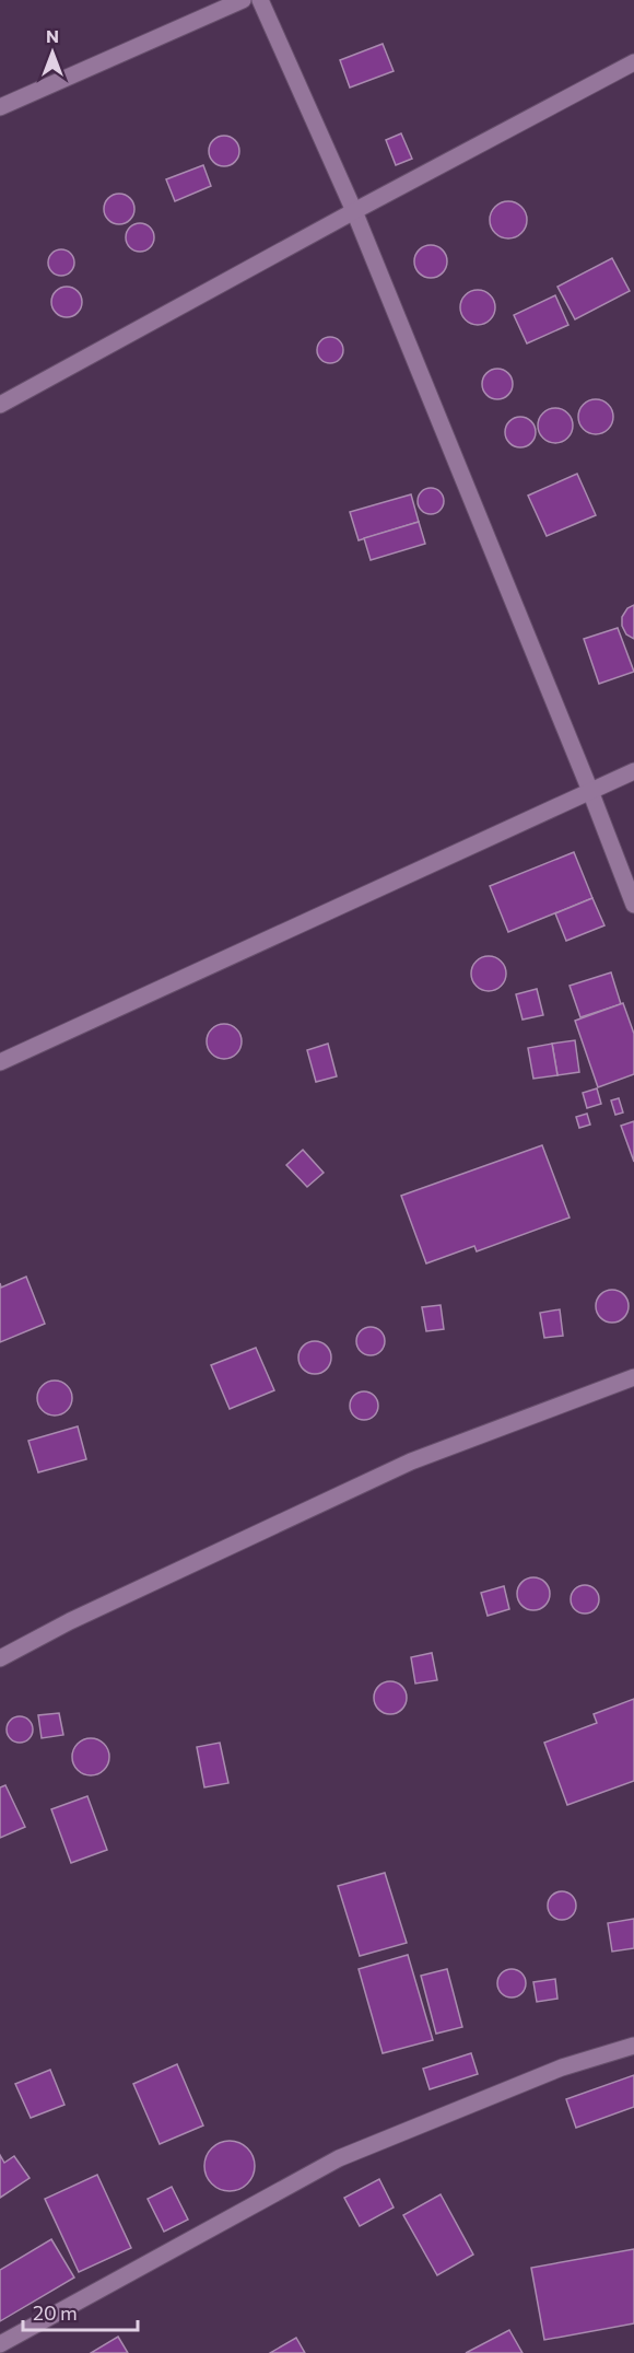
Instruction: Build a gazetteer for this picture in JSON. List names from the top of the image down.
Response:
{
  "scale_bar": "20 m",
  "north": "top"
}
